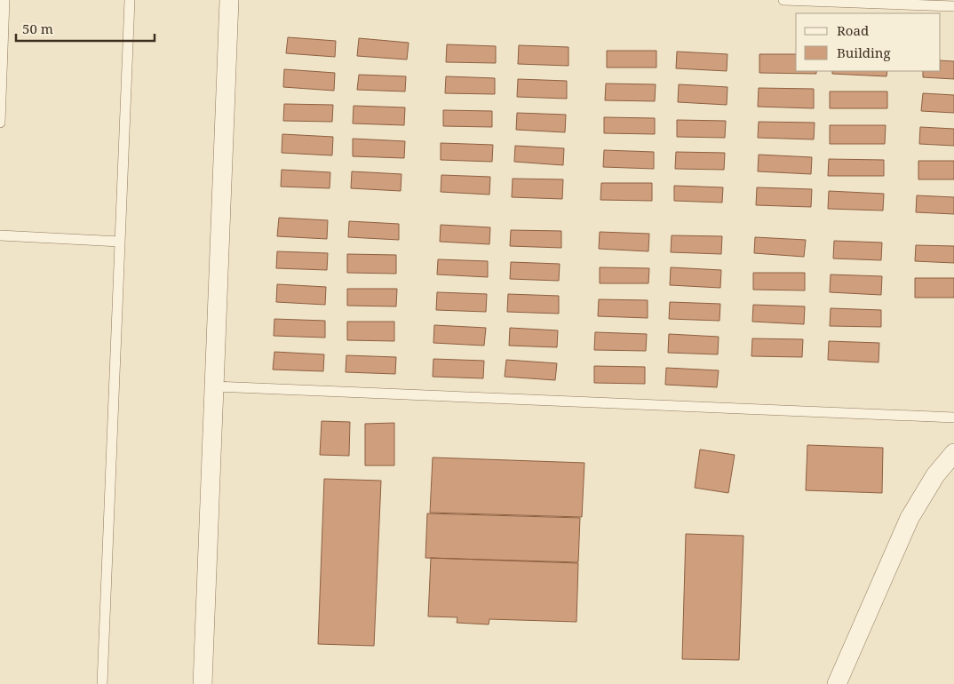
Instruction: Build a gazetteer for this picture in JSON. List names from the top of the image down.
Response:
{
  "legend": ["Road", "Building"],
  "scale_bar": "50 m"
}
